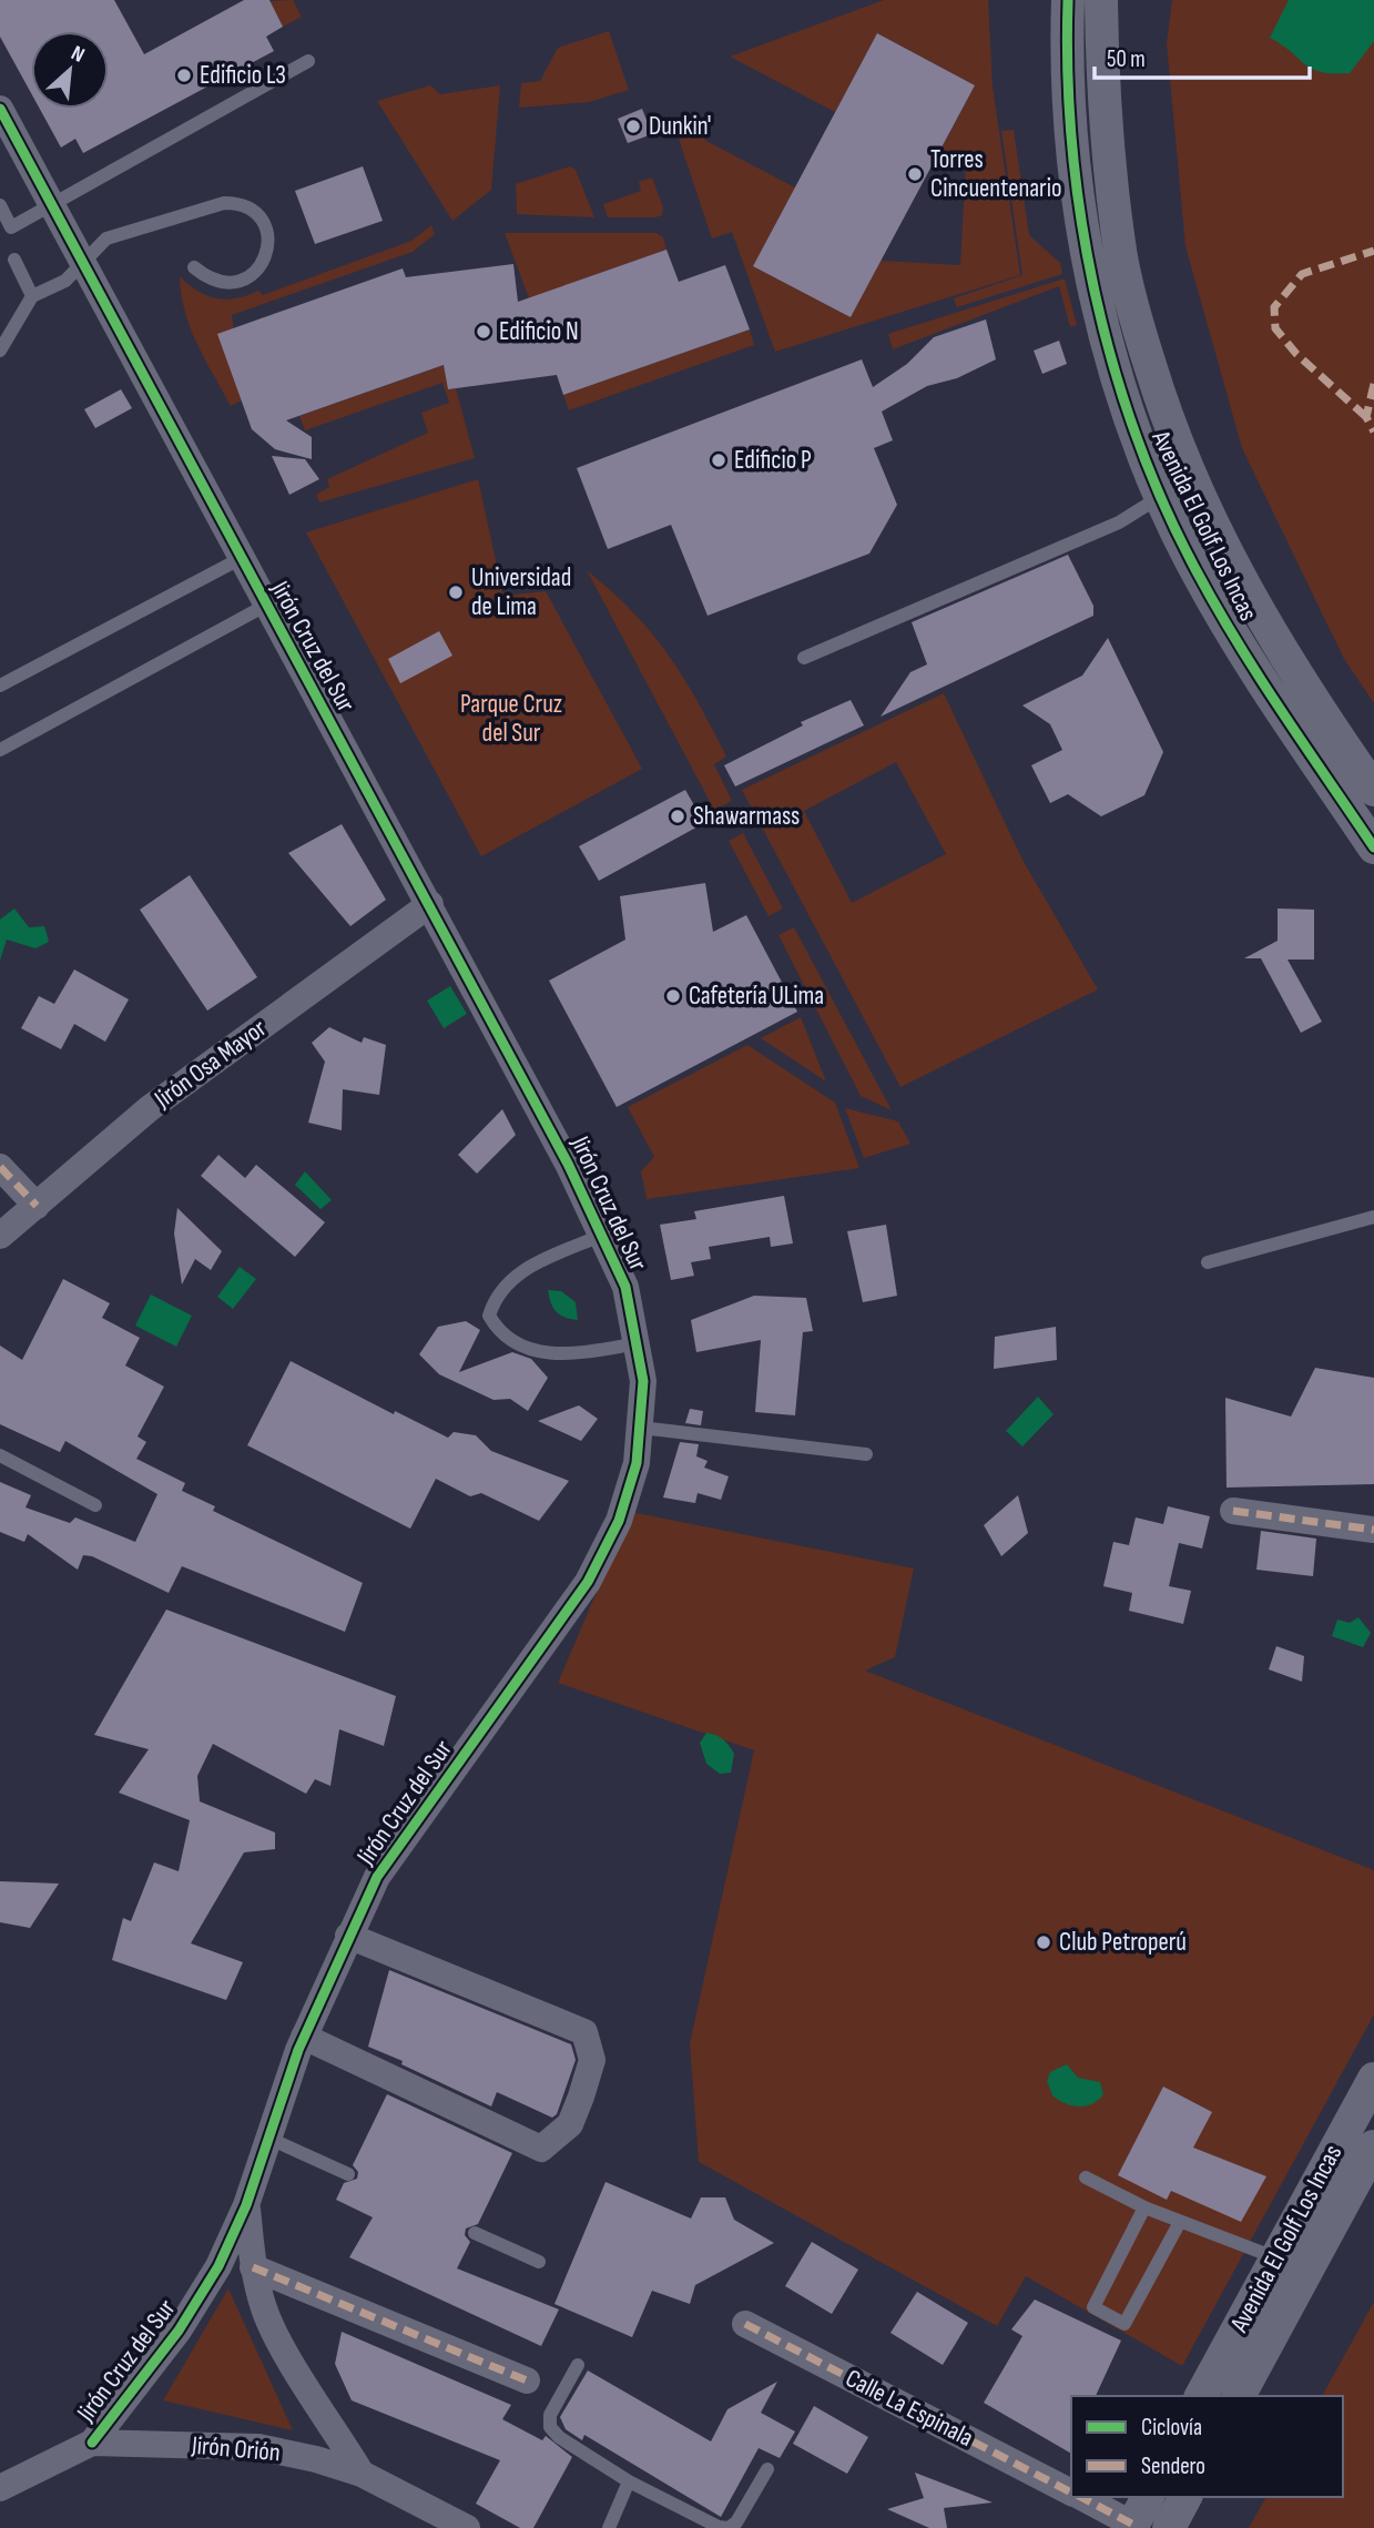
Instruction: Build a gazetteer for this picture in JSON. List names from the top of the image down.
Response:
{
  "streets": {
    "street": [
      "Avenida El Golf Los Incas",
      "Jirón Cruz del Sur",
      "Jirón Osa Mayor",
      "Calle La Espinala",
      "Jirón Orión"
    ]
  },
  "crossings": [
    ["Jirón Cruz del Sur", "Jirón Osa Mayor"],
    ["Jirón Cruz del Sur", "Jirón Orión"]
  ],
  "parks": ["Parque Cruz del Sur"],
  "places": [
    "Edificio L3",
    "Dunkin'",
    "Torres Cincuentenario",
    "Edificio N",
    "Edificio P",
    "Universidad de Lima",
    "Shawarmass",
    "Cafetería ULima",
    "Club Petroperú"
  ],
  "legend": ["Ciclovía", "Sendero"],
  "scale_bar": "50 m",
  "north": "top right"
}
